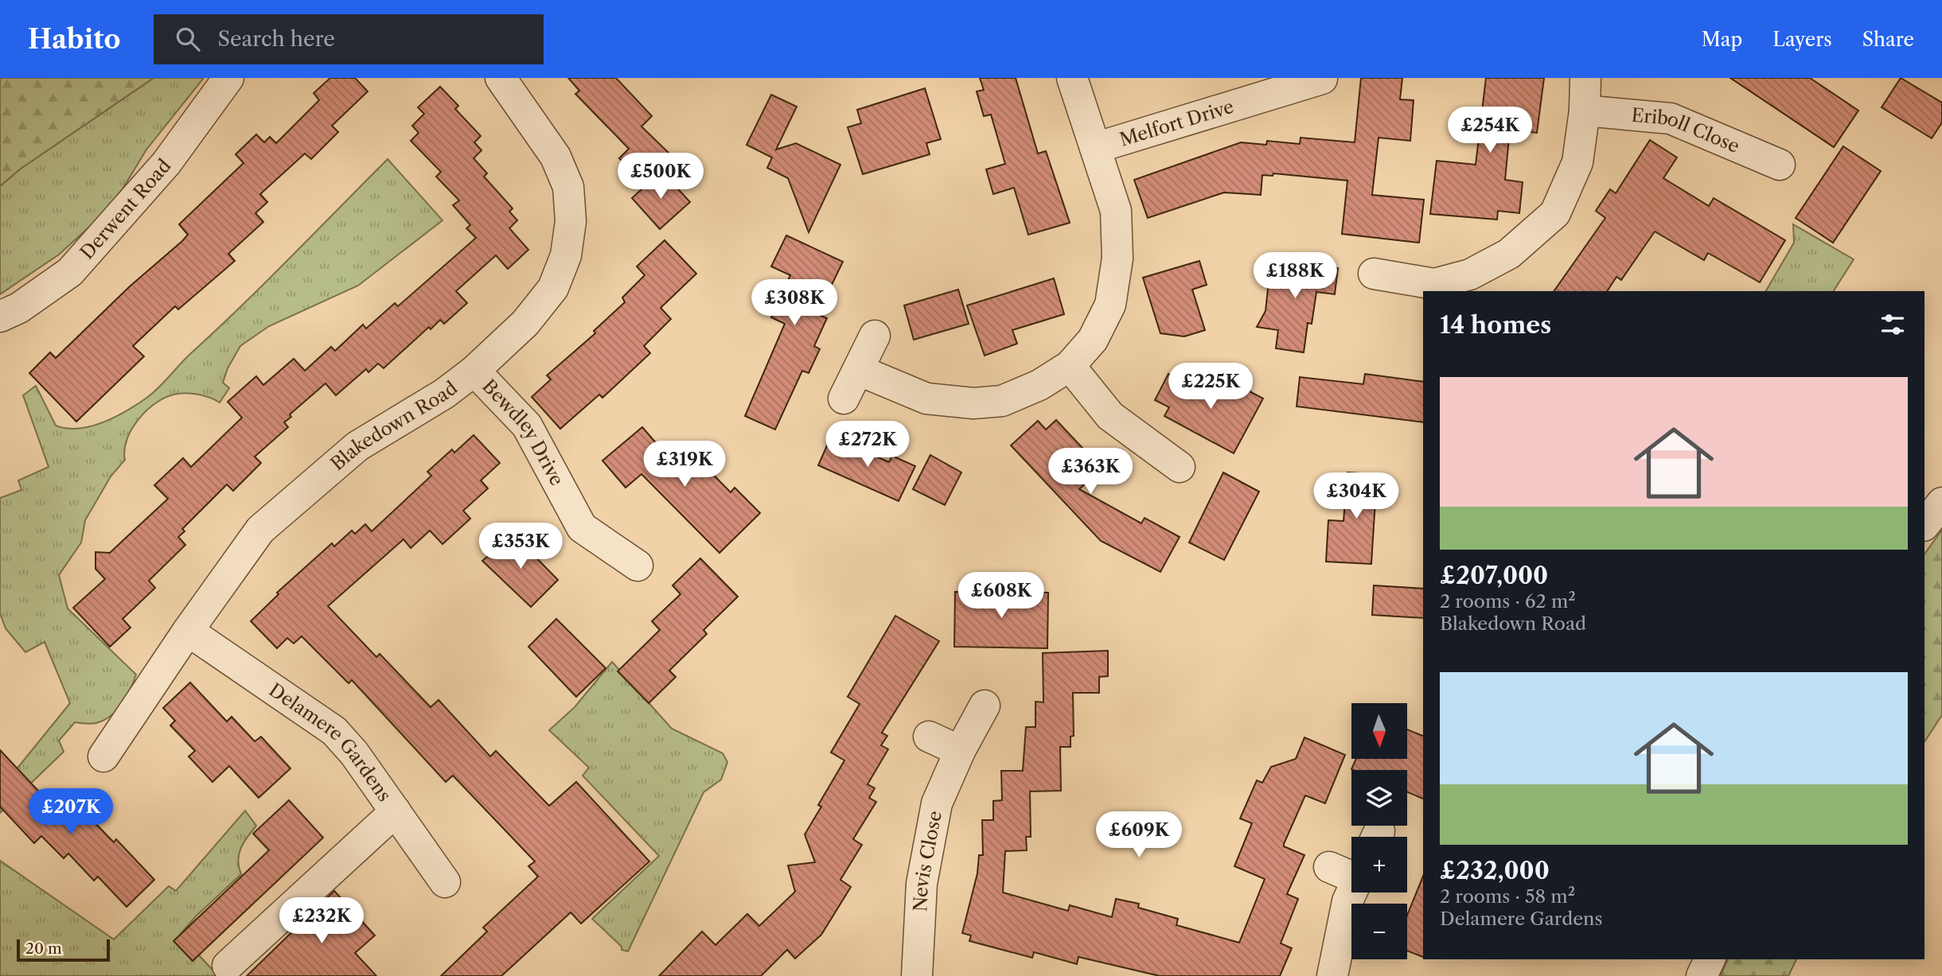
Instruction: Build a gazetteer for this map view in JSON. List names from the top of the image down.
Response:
{
  "streets": {
    "street": [
      "Melfort Drive",
      "Eriboll Close",
      "Derwent Road",
      "Blakedown Road",
      "Bewdley Drive",
      "Delamere Gardens",
      "Nevis Close"
    ]
  },
  "crossings": [
    ["Blakedown Road", "Bewdley Drive"],
    ["Blakedown Road", "Delamere Gardens"]
  ],
  "scale_bar": "20 m",
  "north": "bottom",
  "page": {
    "header": "Habito",
    "search": "Search here",
    "nav": ["Map", "Layers", "Share"],
    "price": [
      "£254K",
      "£500K",
      "£188K",
      "£308K",
      "£225K",
      "£272K",
      "£319K",
      "£363K",
      "£304K",
      "£353K",
      "£608K",
      "£207K",
      "£609K",
      "£232K"
    ],
    "heading": "14 homes",
    "list": [
      {
        "name": "£207,000",
        "note": "2 rooms · 62 m² · Blakedown Road"
      },
      {
        "name": "£232,000",
        "note": "2 rooms · 58 m² · Delamere Gardens"
      }
    ],
    "map_buttons": ["+", "−"],
    "scale": "20 m"
  }
}
